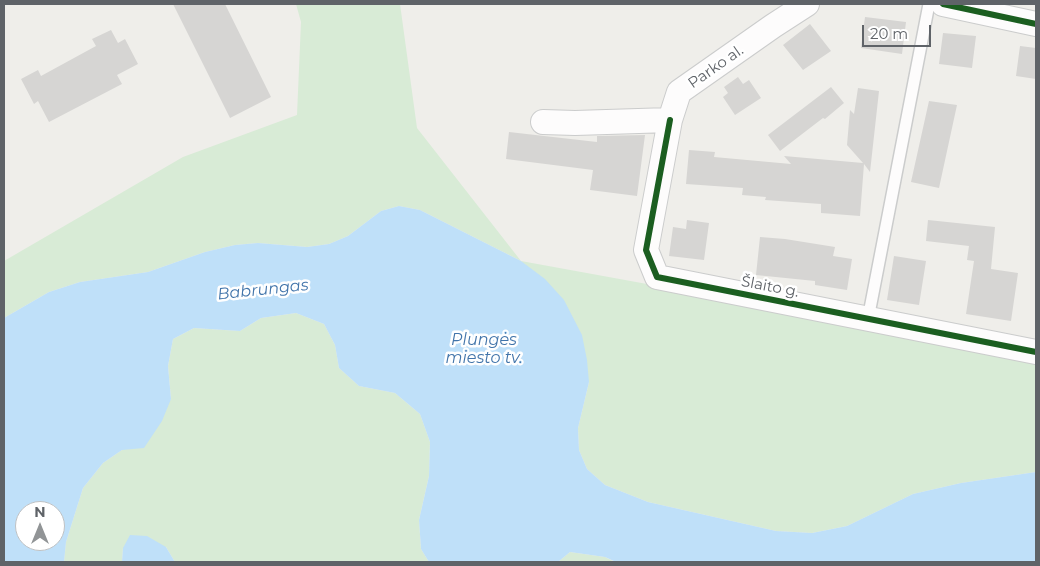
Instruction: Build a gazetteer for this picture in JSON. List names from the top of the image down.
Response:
{
  "streets": {
    "street": ["Parko al.", "Šlaito g."]
  },
  "crossings": [
    ["Parko al.", "Šlaito g."]
  ],
  "water": ["Babrungas", "Plungės miesto tv."],
  "scale_bar": "20 m",
  "north": "top"
}
